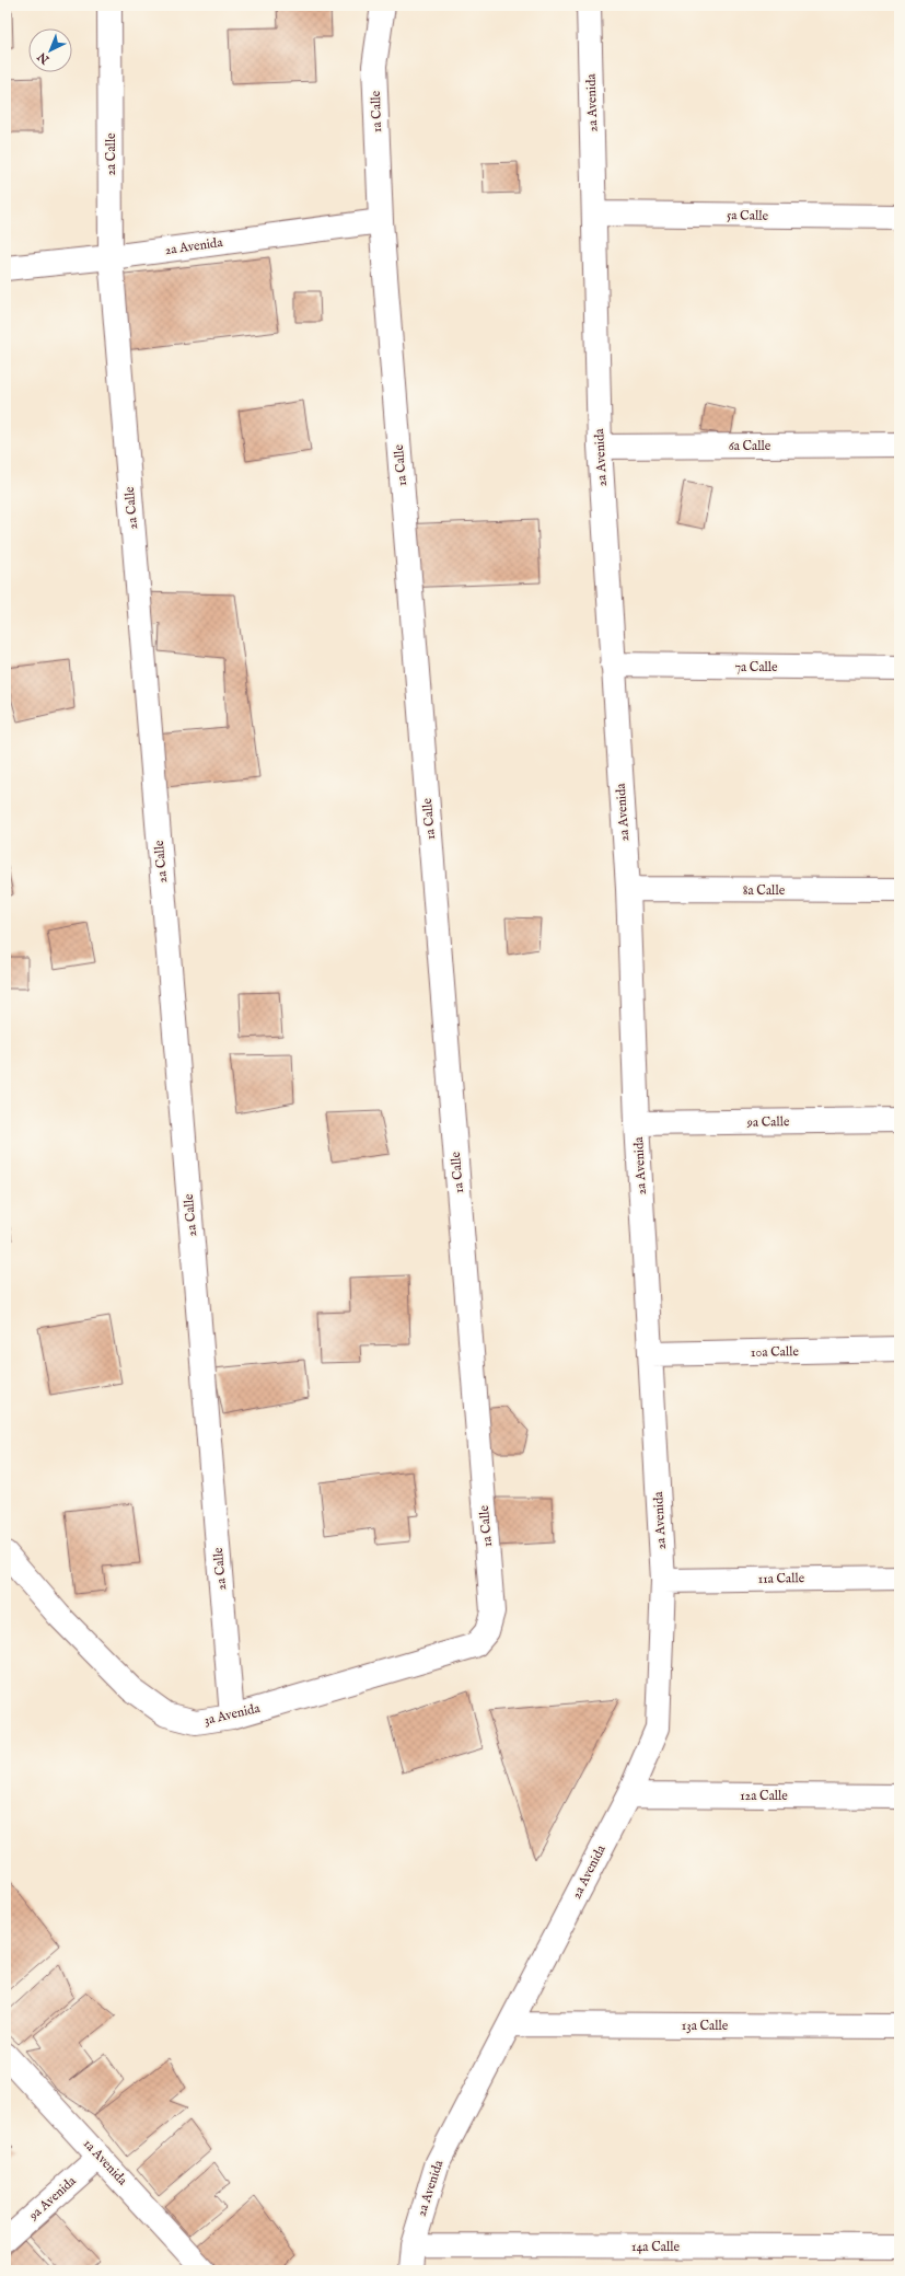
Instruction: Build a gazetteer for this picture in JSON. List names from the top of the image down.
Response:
{
  "streets": {
    "street": [
      "2a Avenida",
      "1a Calle",
      "2a Calle",
      "5a Calle",
      "6a Calle",
      "7a Calle",
      "8a Calle",
      "9a Calle",
      "10a Calle",
      "11a Calle",
      "3a Avenida",
      "12a Calle",
      "13a Calle",
      "1a Avenida",
      "9a Avenida",
      "14a Calle"
    ]
  },
  "crossings": [
    ["2a Avenida", "1a Calle"],
    ["2a Avenida", "2a Calle"],
    ["2a Avenida", "5a Calle"],
    ["2a Avenida", "6a Calle"],
    ["2a Avenida", "7a Calle"],
    ["2a Avenida", "8a Calle"],
    ["2a Avenida", "9a Calle"],
    ["2a Avenida", "10a Calle"],
    ["2a Avenida", "11a Calle"],
    ["2a Avenida", "12a Calle"],
    ["2a Avenida", "13a Calle"],
    ["2a Avenida", "14a Calle"],
    ["1a Calle", "3a Avenida"],
    ["2a Calle", "3a Avenida"],
    ["1a Avenida", "9a Avenida"]
  ],
  "north": "bottom left"
}
